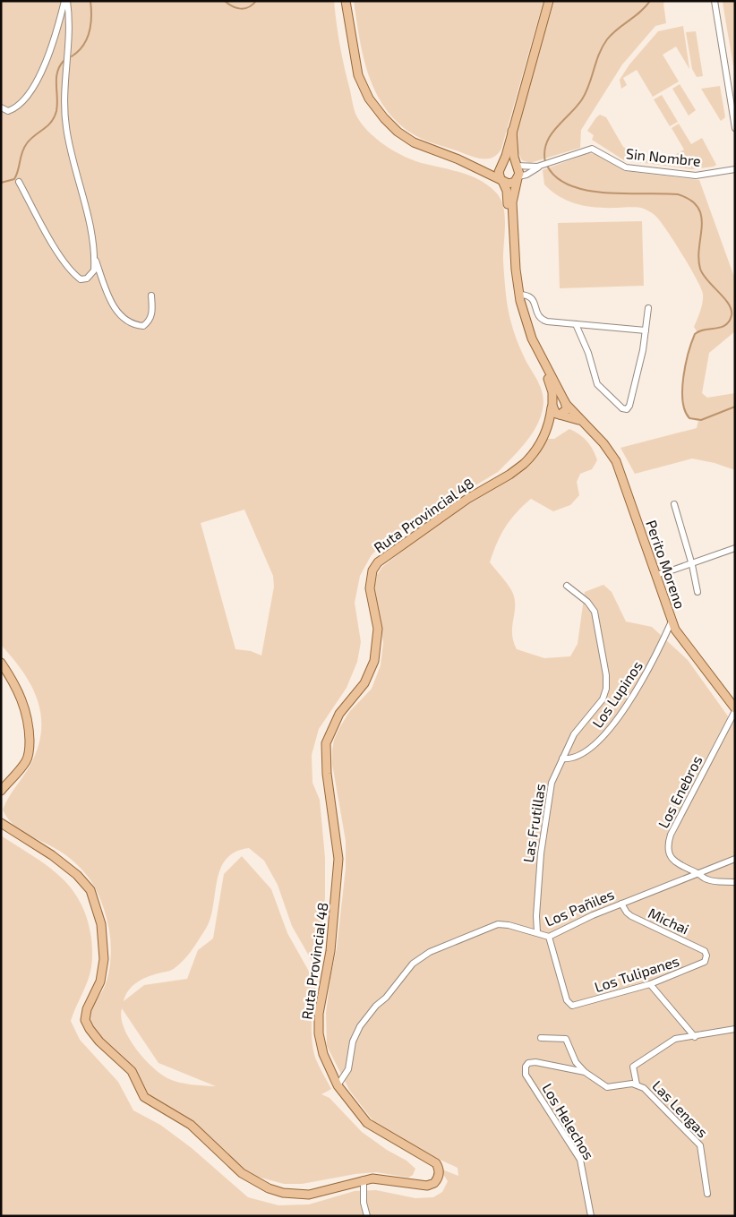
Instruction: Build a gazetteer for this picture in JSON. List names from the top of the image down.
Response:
{
  "streets": {
    "main road": ["Ruta Provincial 48", "Perito Moreno"],
    "street": [
      "Sin Nombre",
      "Los Lupinos",
      "Los Enebros",
      "Las Frutillas",
      "Los Pañiles",
      "Michai",
      "Los Tulipanes",
      "Las Lengas",
      "Los Helechos"
    ]
  },
  "crossings": [
    ["Sin Nombre", "Ruta Provincial 48"],
    ["Ruta Provincial 48", "Perito Moreno"],
    ["Ruta Provincial 48", "Los Pañiles"],
    ["Perito Moreno", "Los Lupinos"],
    ["Perito Moreno", "Los Enebros"],
    ["Los Lupinos", "Las Frutillas"],
    ["Los Enebros", "Los Pañiles"],
    ["Las Frutillas", "Los Pañiles"],
    ["Los Pañiles", "Michai"],
    ["Los Pañiles", "Los Tulipanes"],
    ["Michai", "Los Tulipanes"],
    ["Las Lengas", "Los Helechos"]
  ]
}
